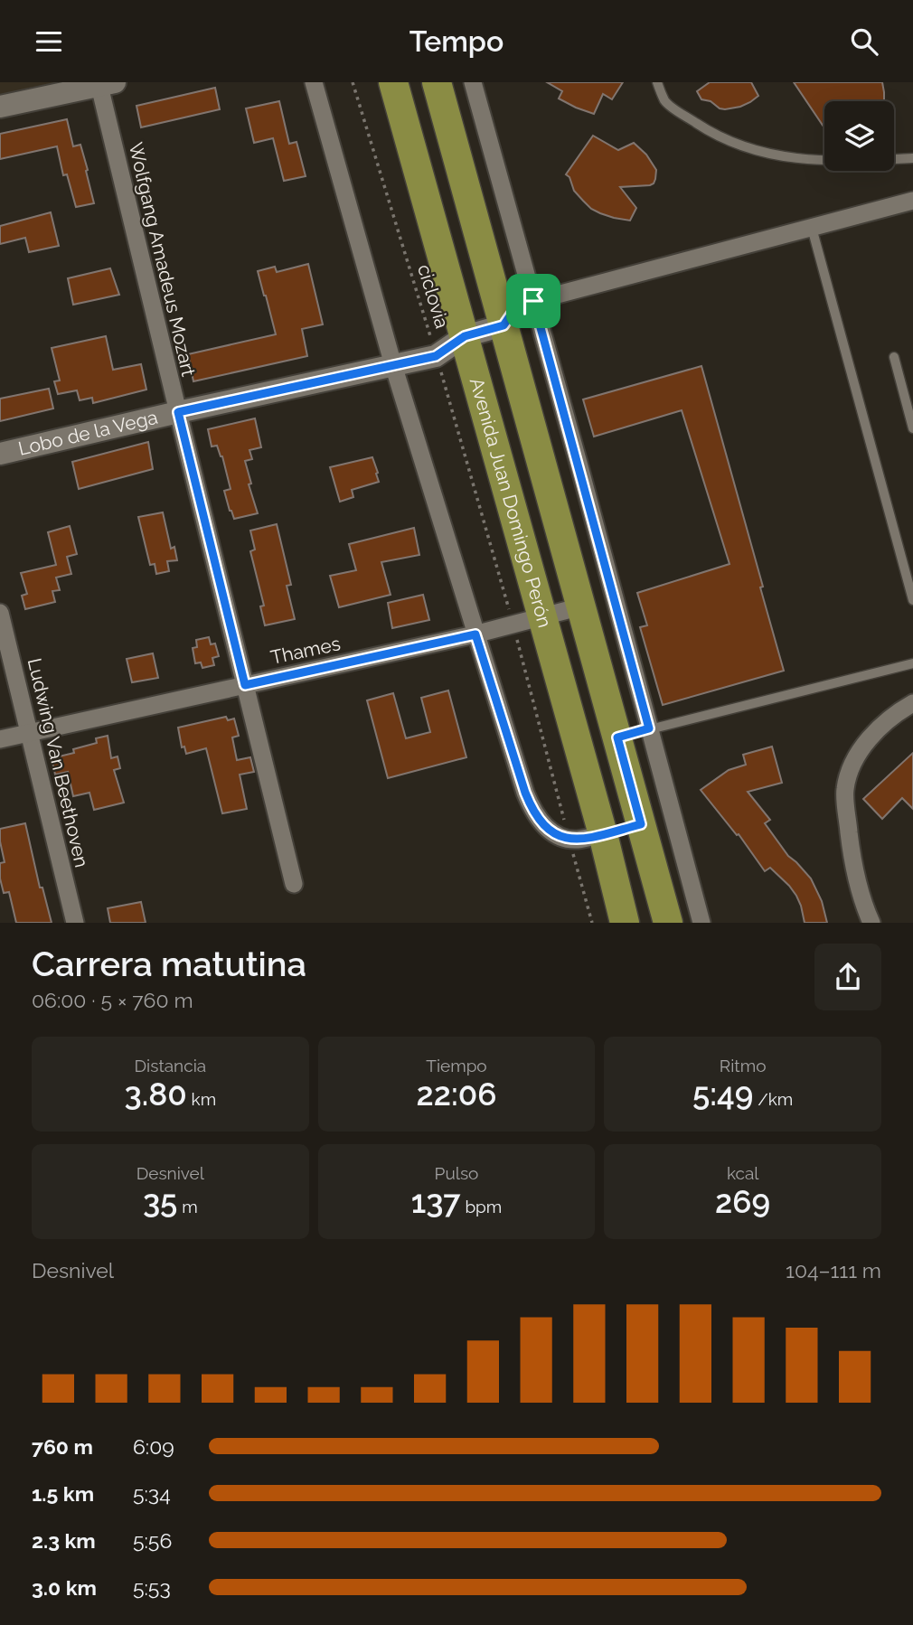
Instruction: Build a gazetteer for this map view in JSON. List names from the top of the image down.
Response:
{
  "streets": {
    "main road": ["Avenida Juan Domingo Perón"],
    "street": [
      "Wolfgang Amadeus Mozart",
      "Lobo de la Vega",
      "Thames",
      "Ludwing Van Beethoven"
    ],
    "path": ["ciclovia"]
  },
  "crossings": [
    ["Wolfgang Amadeus Mozart", "Lobo de la Vega"],
    ["Wolfgang Amadeus Mozart", "Thames"],
    ["ciclovia", "Lobo de la Vega"],
    ["ciclovia", "Thames"],
    ["Lobo de la Vega", "Avenida Juan Domingo Perón"],
    ["Avenida Juan Domingo Perón", "Thames"],
    ["Thames", "Ludwing Van Beethoven"]
  ],
  "page": {
    "header": "Tempo",
    "heading": ["Carrera matutina", "06:00 · 5 × 760 m"],
    "stats": [
      ["Distancia", "3.80 km"],
      ["Tiempo", "22:06"],
      ["Ritmo", "5:49 /km"],
      ["Desnivel", "35 m"],
      ["Pulso", "137 bpm"],
      ["kcal", "269"]
    ],
    "chart": ["Desnivel", "104–111 m"],
    "list": [
      {
        "name": "760 m",
        "note": "6:09"
      },
      {
        "name": "1.5 km",
        "note": "5:34"
      },
      {
        "name": "2.3 km",
        "note": "5:56"
      },
      {
        "name": "3.0 km",
        "note": "5:53"
      }
    ]
  }
}
